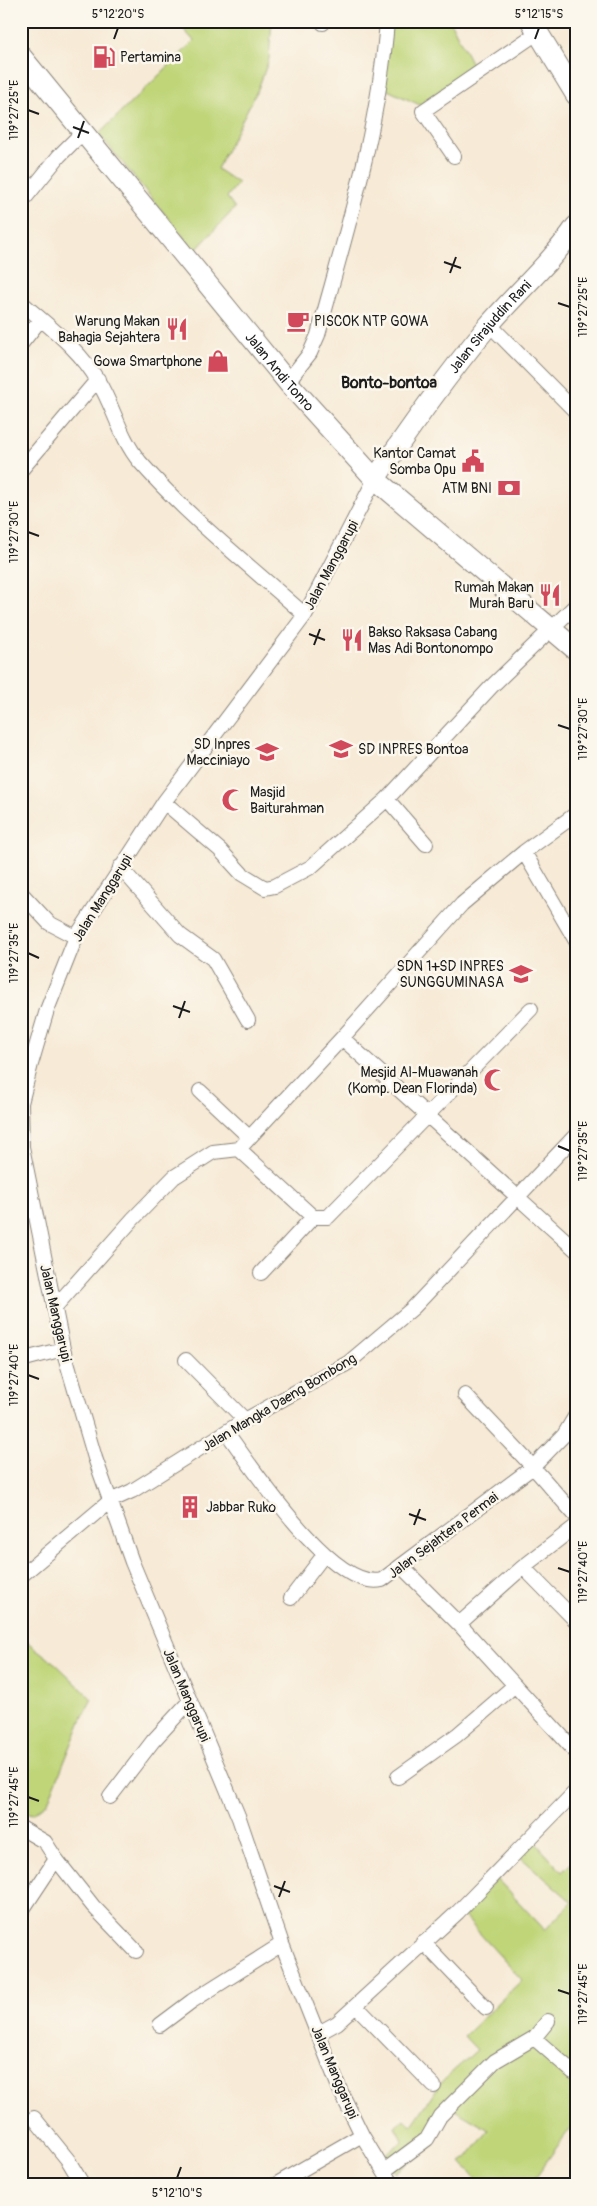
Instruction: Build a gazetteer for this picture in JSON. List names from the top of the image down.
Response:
{
  "streets": {
    "street": [
      "Jalan Sirajuddin Rani",
      "Jalan Andi Tonro",
      "Jalan Manggarupi",
      "Jalan Mangka Daeng Bombong",
      "Jalan Sejahtera Permai"
    ]
  },
  "crossings": [
    ["Jalan Sirajuddin Rani", "Jalan Andi Tonro"],
    ["Jalan Sirajuddin Rani", "Jalan Manggarupi"],
    ["Jalan Andi Tonro", "Jalan Manggarupi"],
    ["Jalan Manggarupi", "Jalan Mangka Daeng Bombong"],
    ["Jalan Mangka Daeng Bombong", "Jalan Sejahtera Permai"]
  ],
  "districts": ["Bonto-bontoa"],
  "places": {
    "fuel station": ["Pertamina"],
    "cafe": ["PISCOK NTP GOWA"],
    "restaurant": ["Warung Makan Bahagia Sejahtera", "Rumah Makan Murah Baru", "Bakso Raksasa Cabang Mas Adi Bontonompo"],
    "shop": ["Gowa Smartphone"],
    "public building": ["Kantor Camat Somba Opu"],
    "bank": ["ATM BNI"],
    "school or university": ["SD INPRES Bontoa", "SD Inpres Macciniayo", "SDN 1+SD INPRES SUNGGUMINASA"],
    "mosque": ["Masjid Baiturahman", "Mesjid Al-Muawanah (Komp. Dean Florinda)"],
    "building": ["Jabbar Ruko"]
  },
  "coordinates": [
    "5°12'20\"S",
    "5°12'15\"S",
    "119°27'25\"E",
    "119°27'30\"E",
    "119°27'35\"E",
    "119°27'40\"E",
    "119°27'45\"E",
    "5°12'10\"S"
  ]
}
